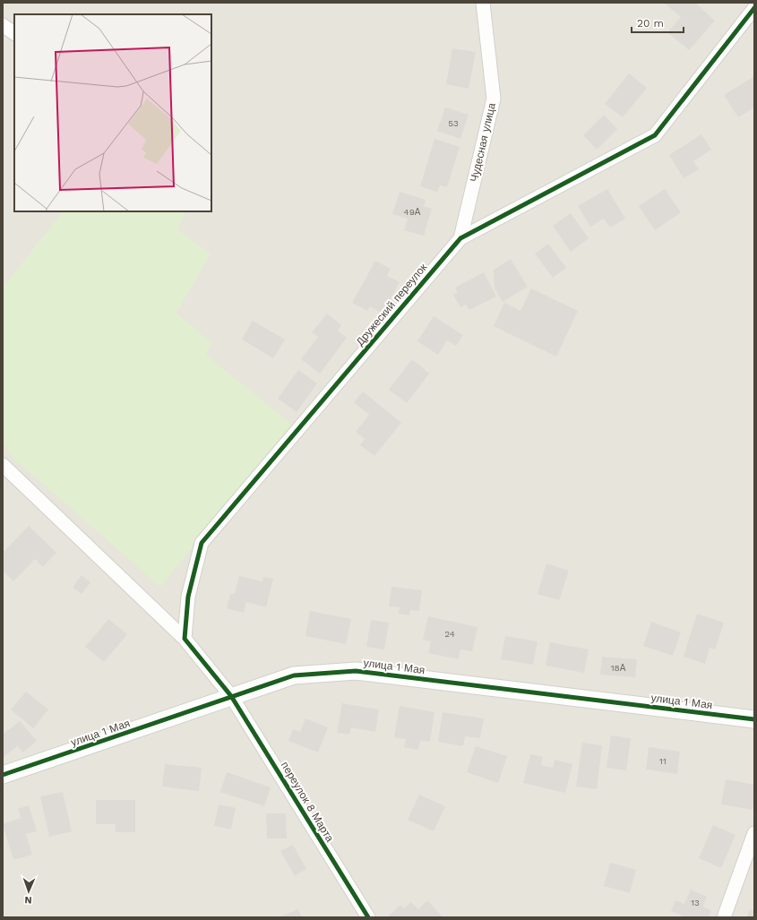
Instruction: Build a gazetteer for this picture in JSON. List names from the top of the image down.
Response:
{
  "streets": {
    "street": [
      "Чудесная улица",
      "Дружеский переулок",
      "улица 1 Мая",
      "переулок 8 Марта"
    ]
  },
  "crossings": [
    ["Чудесная улица", "Дружеский переулок"],
    ["улица 1 Мая", "переулок 8 Марта"]
  ],
  "house_numbers": [
    "53",
    "49А",
    "24",
    "18А",
    "11",
    "13"
  ],
  "scale_bar": "20 m",
  "north": "bottom"
}
